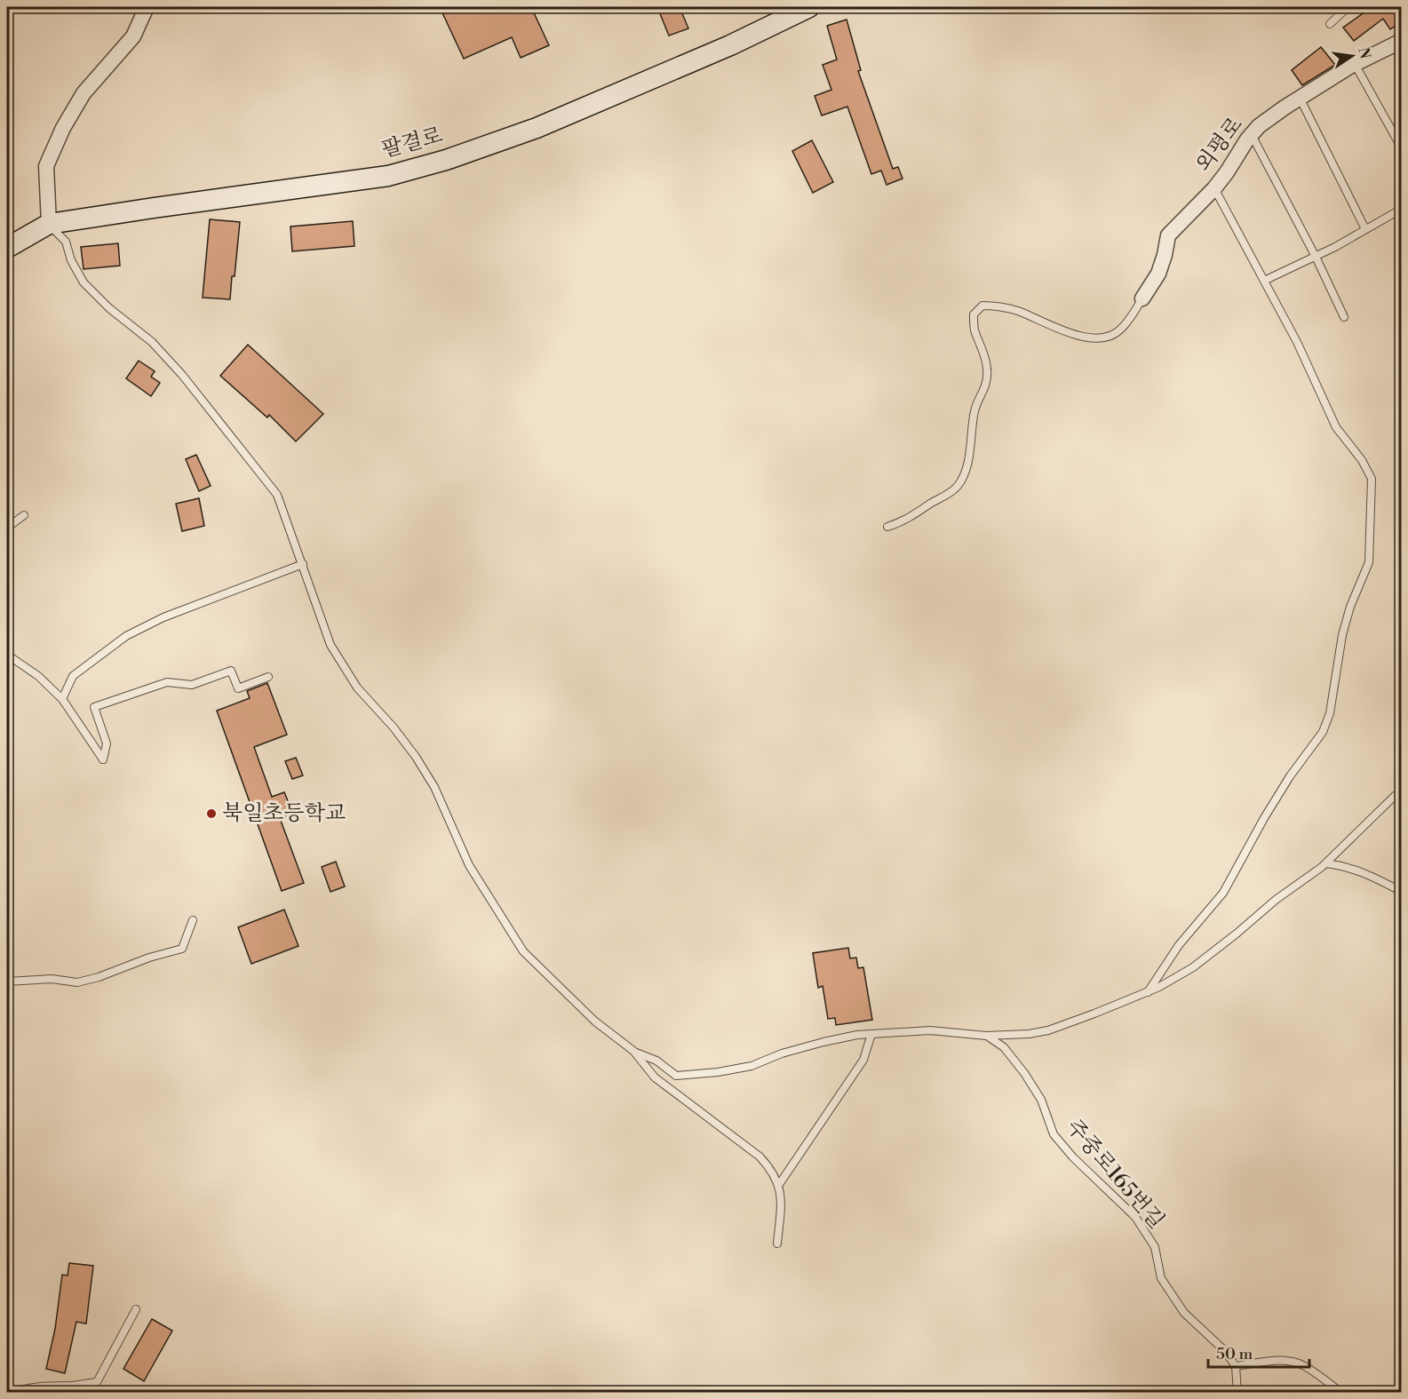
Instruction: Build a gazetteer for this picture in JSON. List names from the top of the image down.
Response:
{
  "streets": {
    "street": ["팔결로", "외평로"],
    "lane": ["주중로165번길"]
  },
  "places": ["북일초등학교"],
  "scale_bar": "50 m",
  "north": "right"
}
